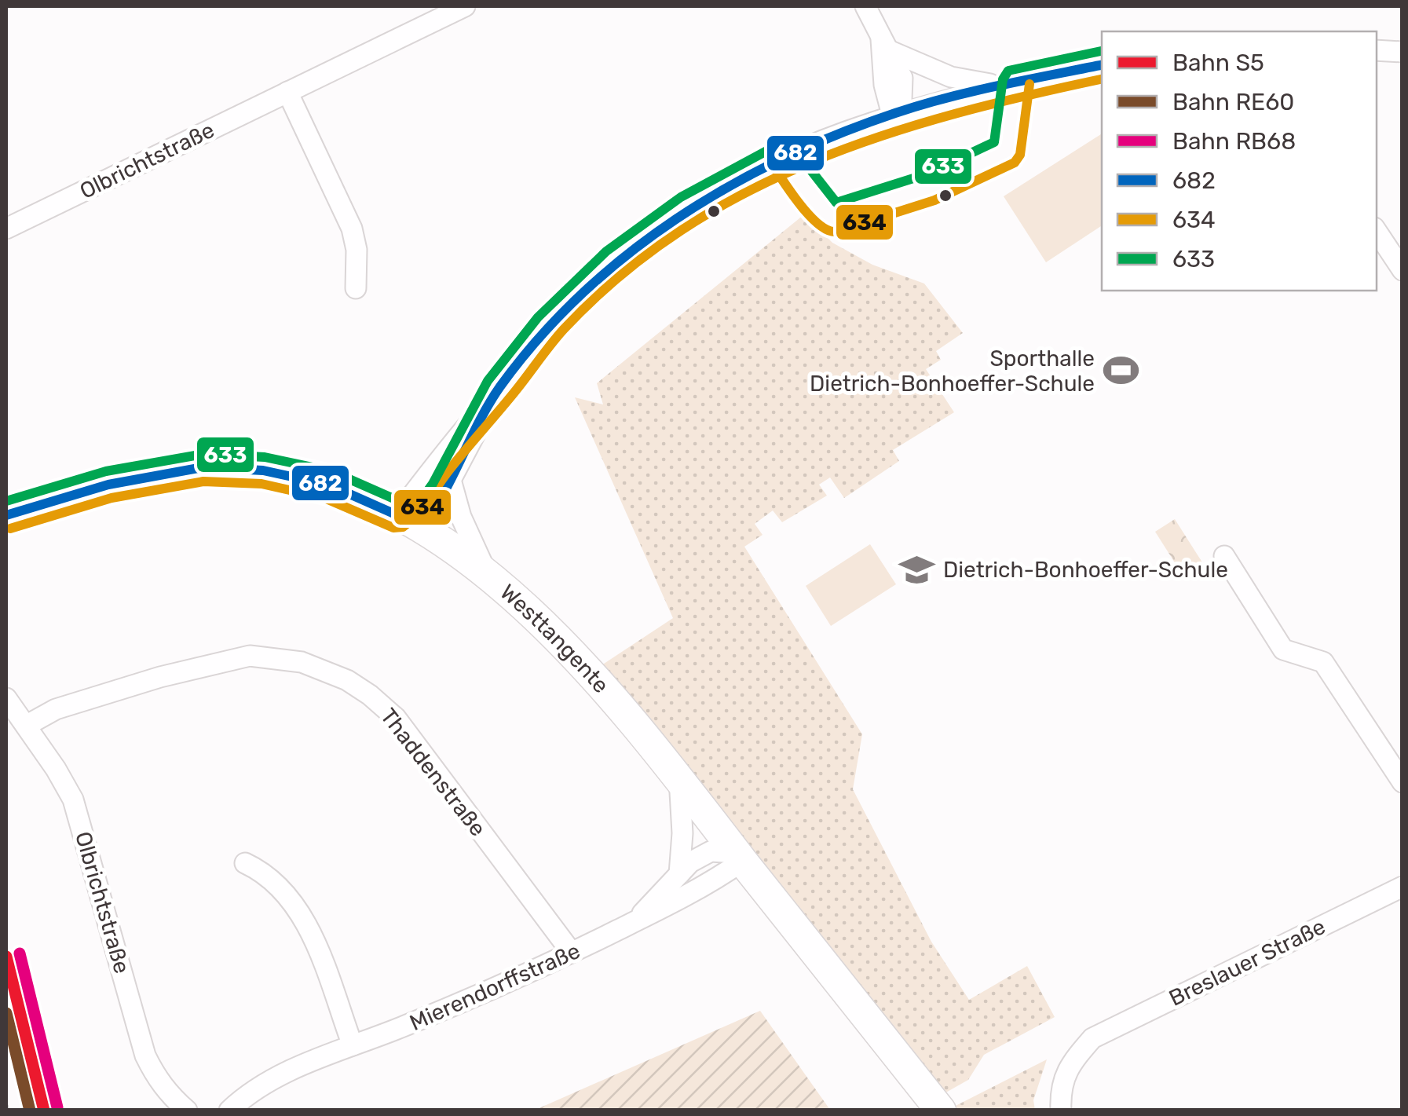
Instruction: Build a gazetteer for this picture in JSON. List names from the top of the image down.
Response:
{
  "streets": {
    "main road": ["Westtangente"],
    "street": [
      "Olbrichtstraße",
      "Thaddenstraße",
      "Breslauer Straße",
      "Mierendorffstraße"
    ]
  },
  "crossings": [
    ["Olbrichtstraße", "Thaddenstraße"],
    ["Westtangente", "Mierendorffstraße"],
    ["Thaddenstraße", "Mierendorffstraße"]
  ],
  "places": {
    "sports": ["Sporthalle Dietrich-Bonhoeffer-Schule"],
    "school or university": ["Dietrich-Bonhoeffer-Schule"]
  },
  "lines": [
    "transit line 633",
    "transit line 682",
    "transit line 634",
    "rail line RB68",
    "rail line S5",
    "rail line RE60"
  ],
  "legend": [
    "Bahn S5",
    "Bahn RE60",
    "Bahn RB68",
    "682",
    "634",
    "633"
  ]
}
